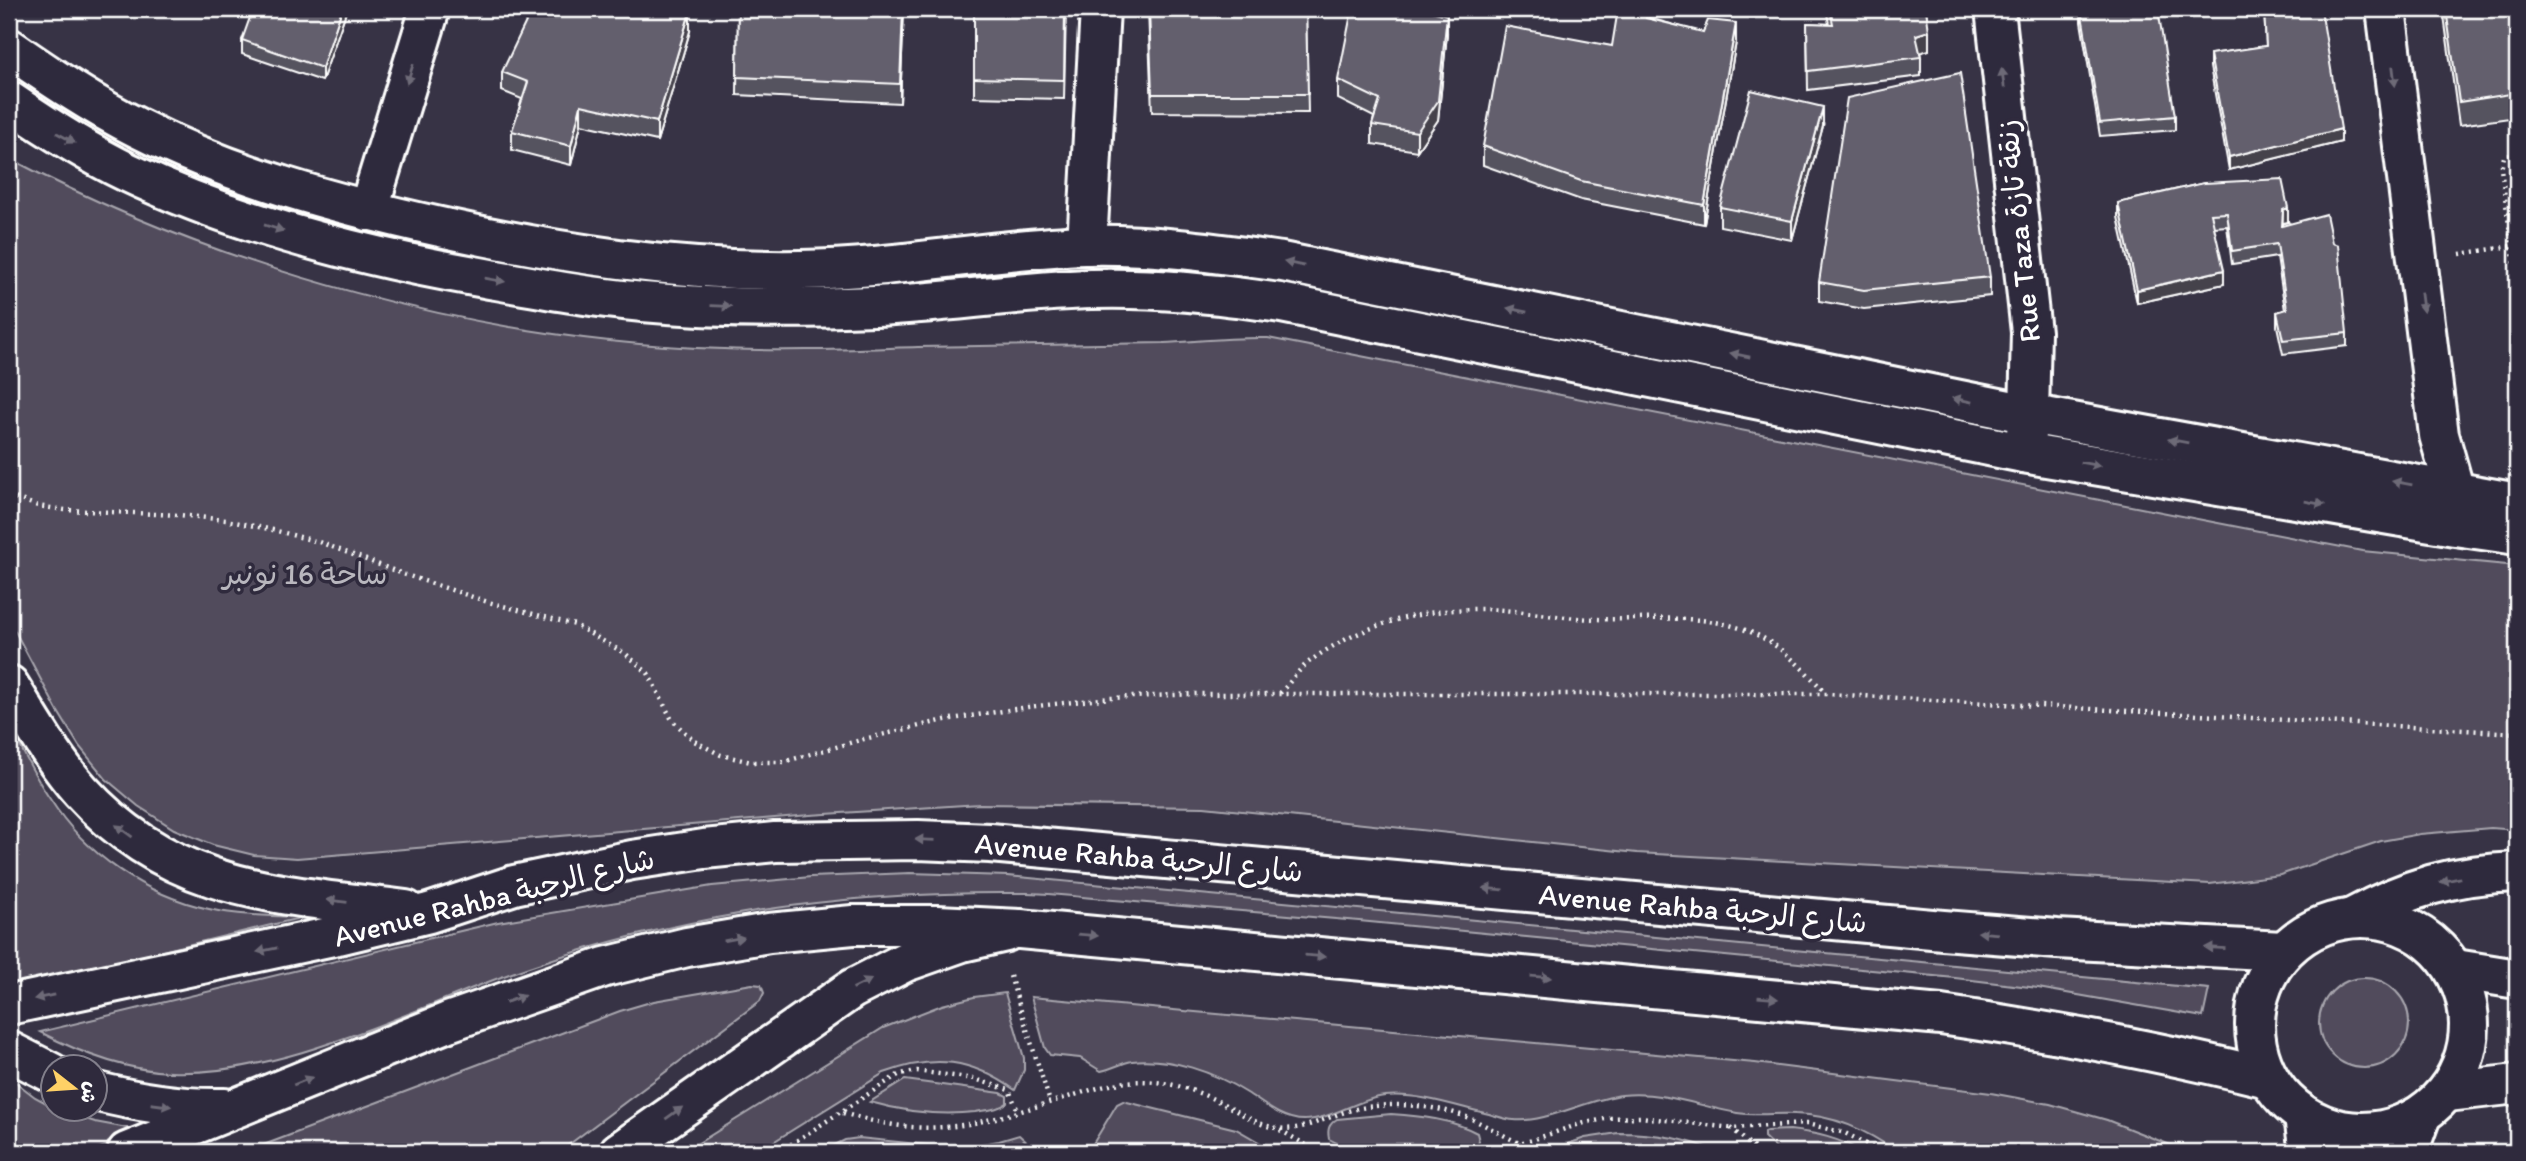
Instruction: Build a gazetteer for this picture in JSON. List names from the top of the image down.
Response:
{
  "streets": {
    "main road": ["Rue Taza زنقة تازة", "Avenue Rahba شارع الرحبة"]
  },
  "one_way": ["Rue Taza زنقة تازة"],
  "parks": ["ساحة 16 نونبر"],
  "north": "right"
}
